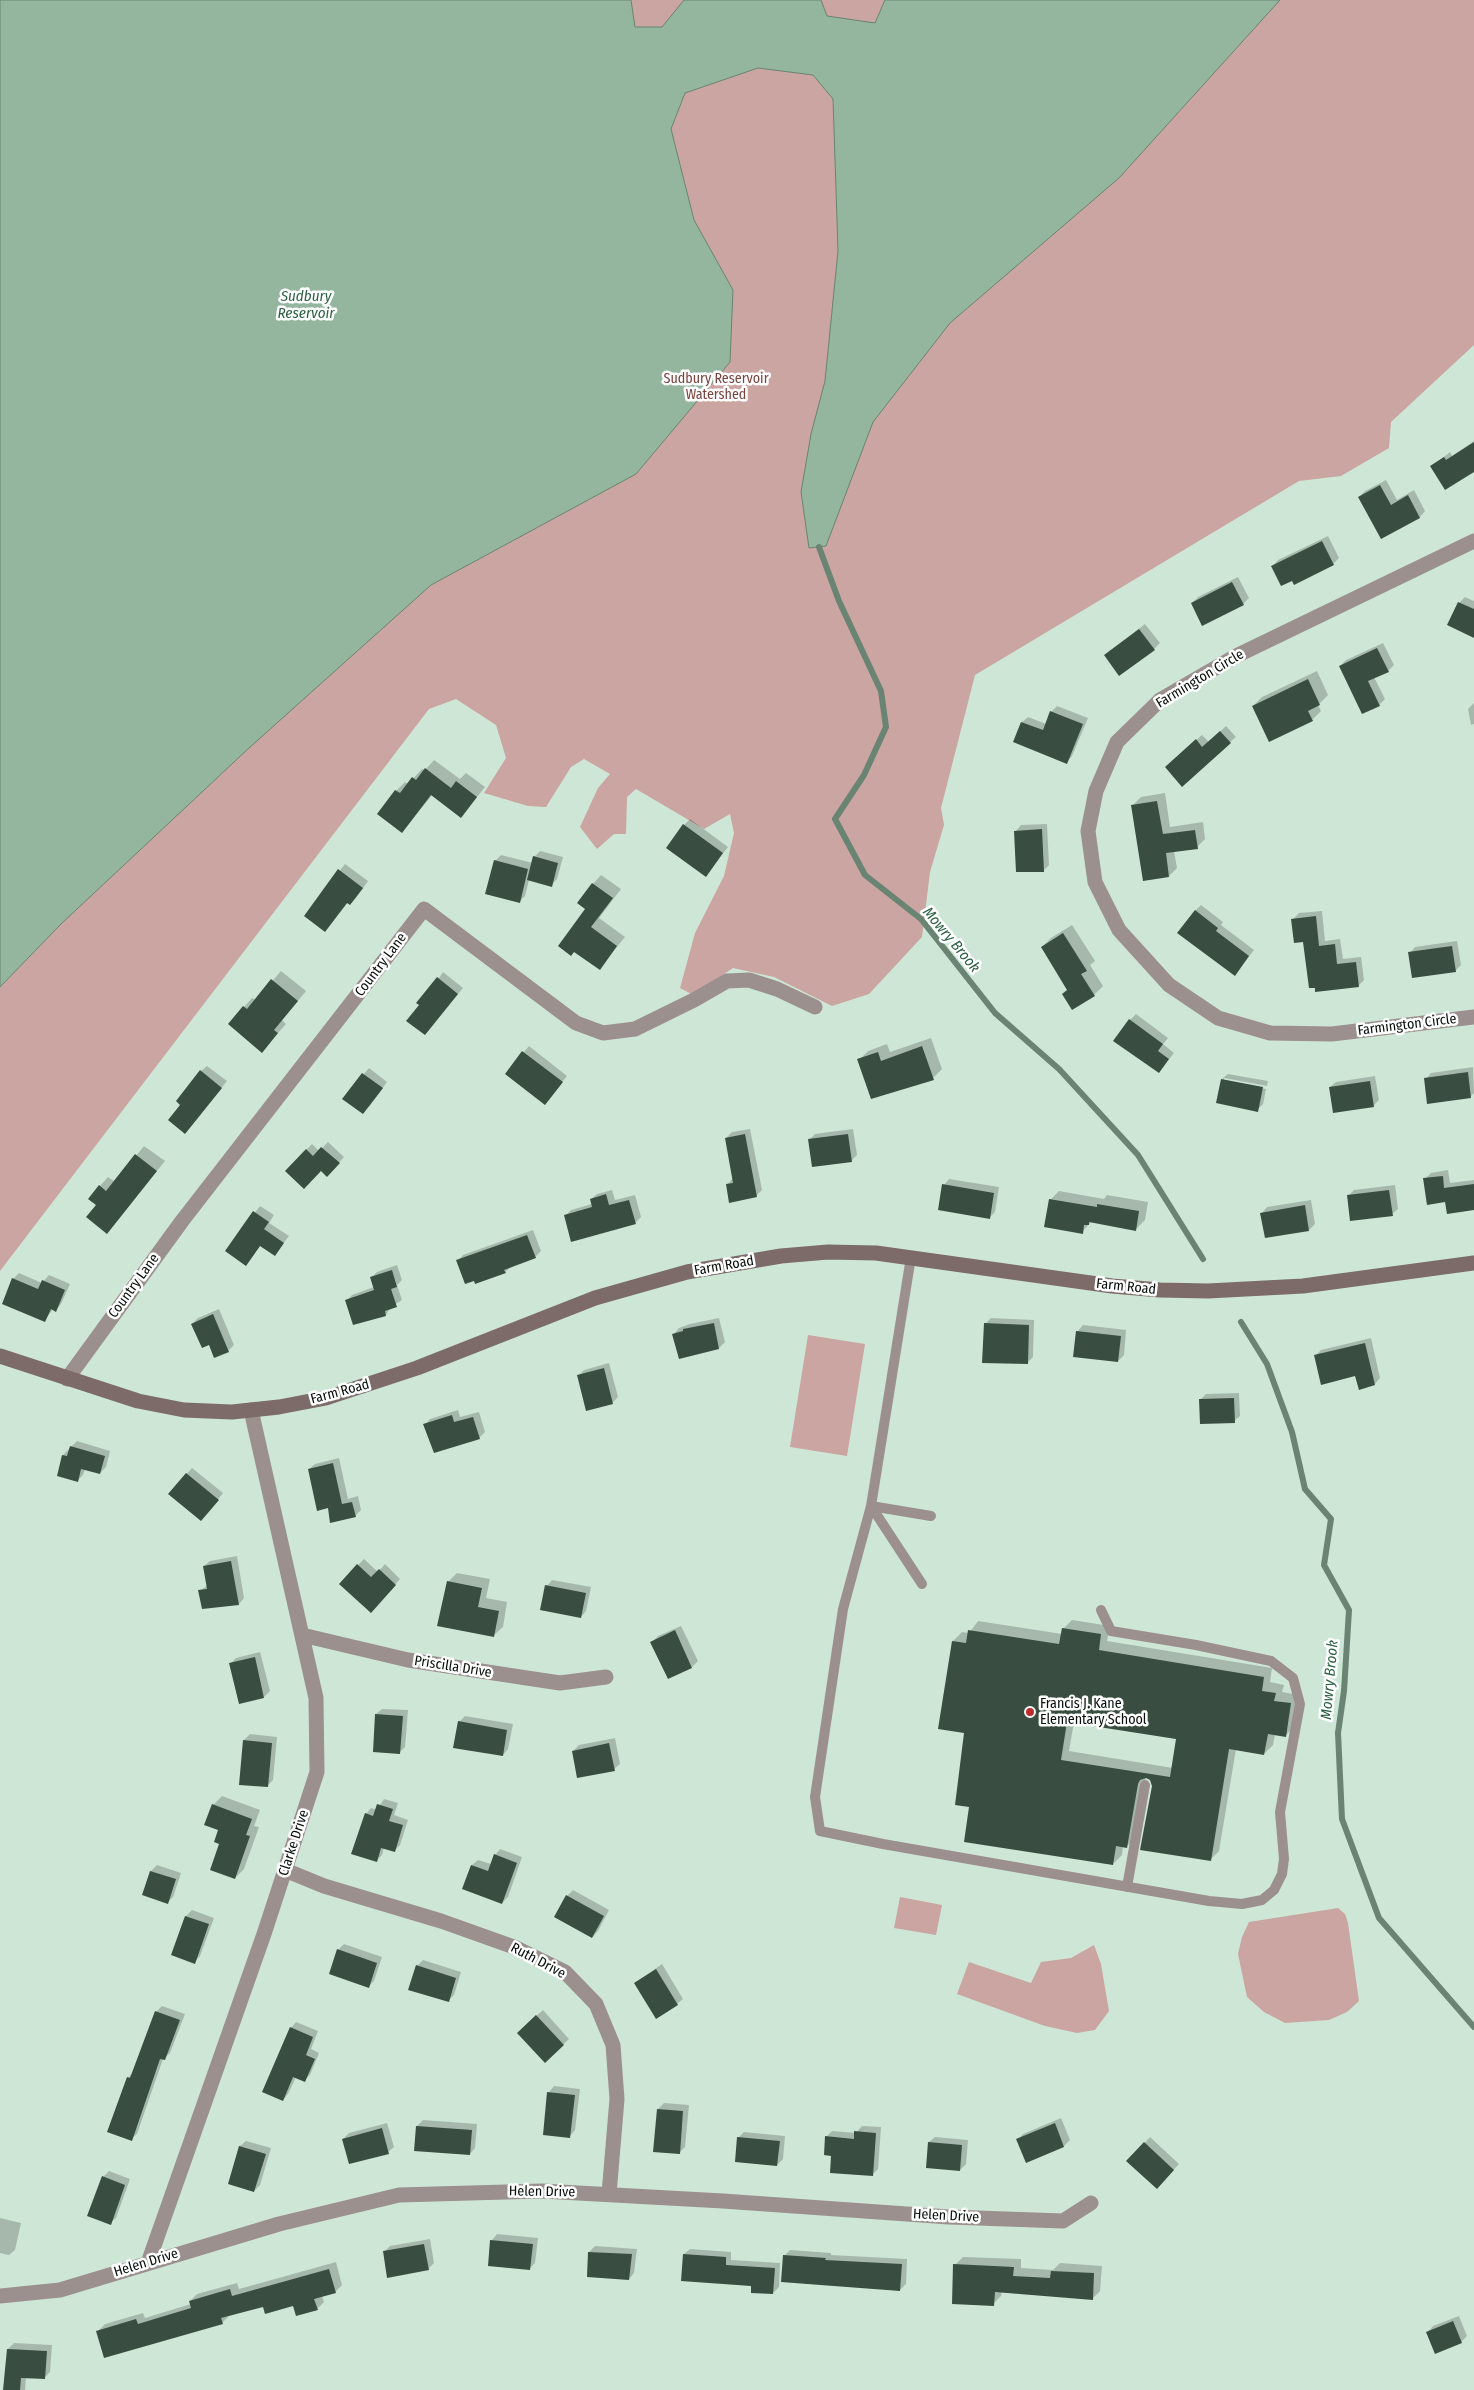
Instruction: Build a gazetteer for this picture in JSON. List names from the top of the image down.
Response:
{
  "streets": {
    "street": [
      "Farmington Circle",
      "Country Lane",
      "Farm Road",
      "Priscilla Drive",
      "Clarke Drive",
      "Ruth Drive",
      "Helen Drive"
    ]
  },
  "crossings": [
    ["Country Lane", "Farm Road"],
    ["Farm Road", "Clarke Drive"],
    ["Priscilla Drive", "Clarke Drive"],
    ["Clarke Drive", "Ruth Drive"],
    ["Clarke Drive", "Helen Drive"],
    ["Ruth Drive", "Helen Drive"]
  ],
  "water": ["Sudbury Reservoir", "Mowry Brook"],
  "parks": ["Sudbury Reservoir Watershed"],
  "places": ["Francis J. Kane Elementary School"]
}
